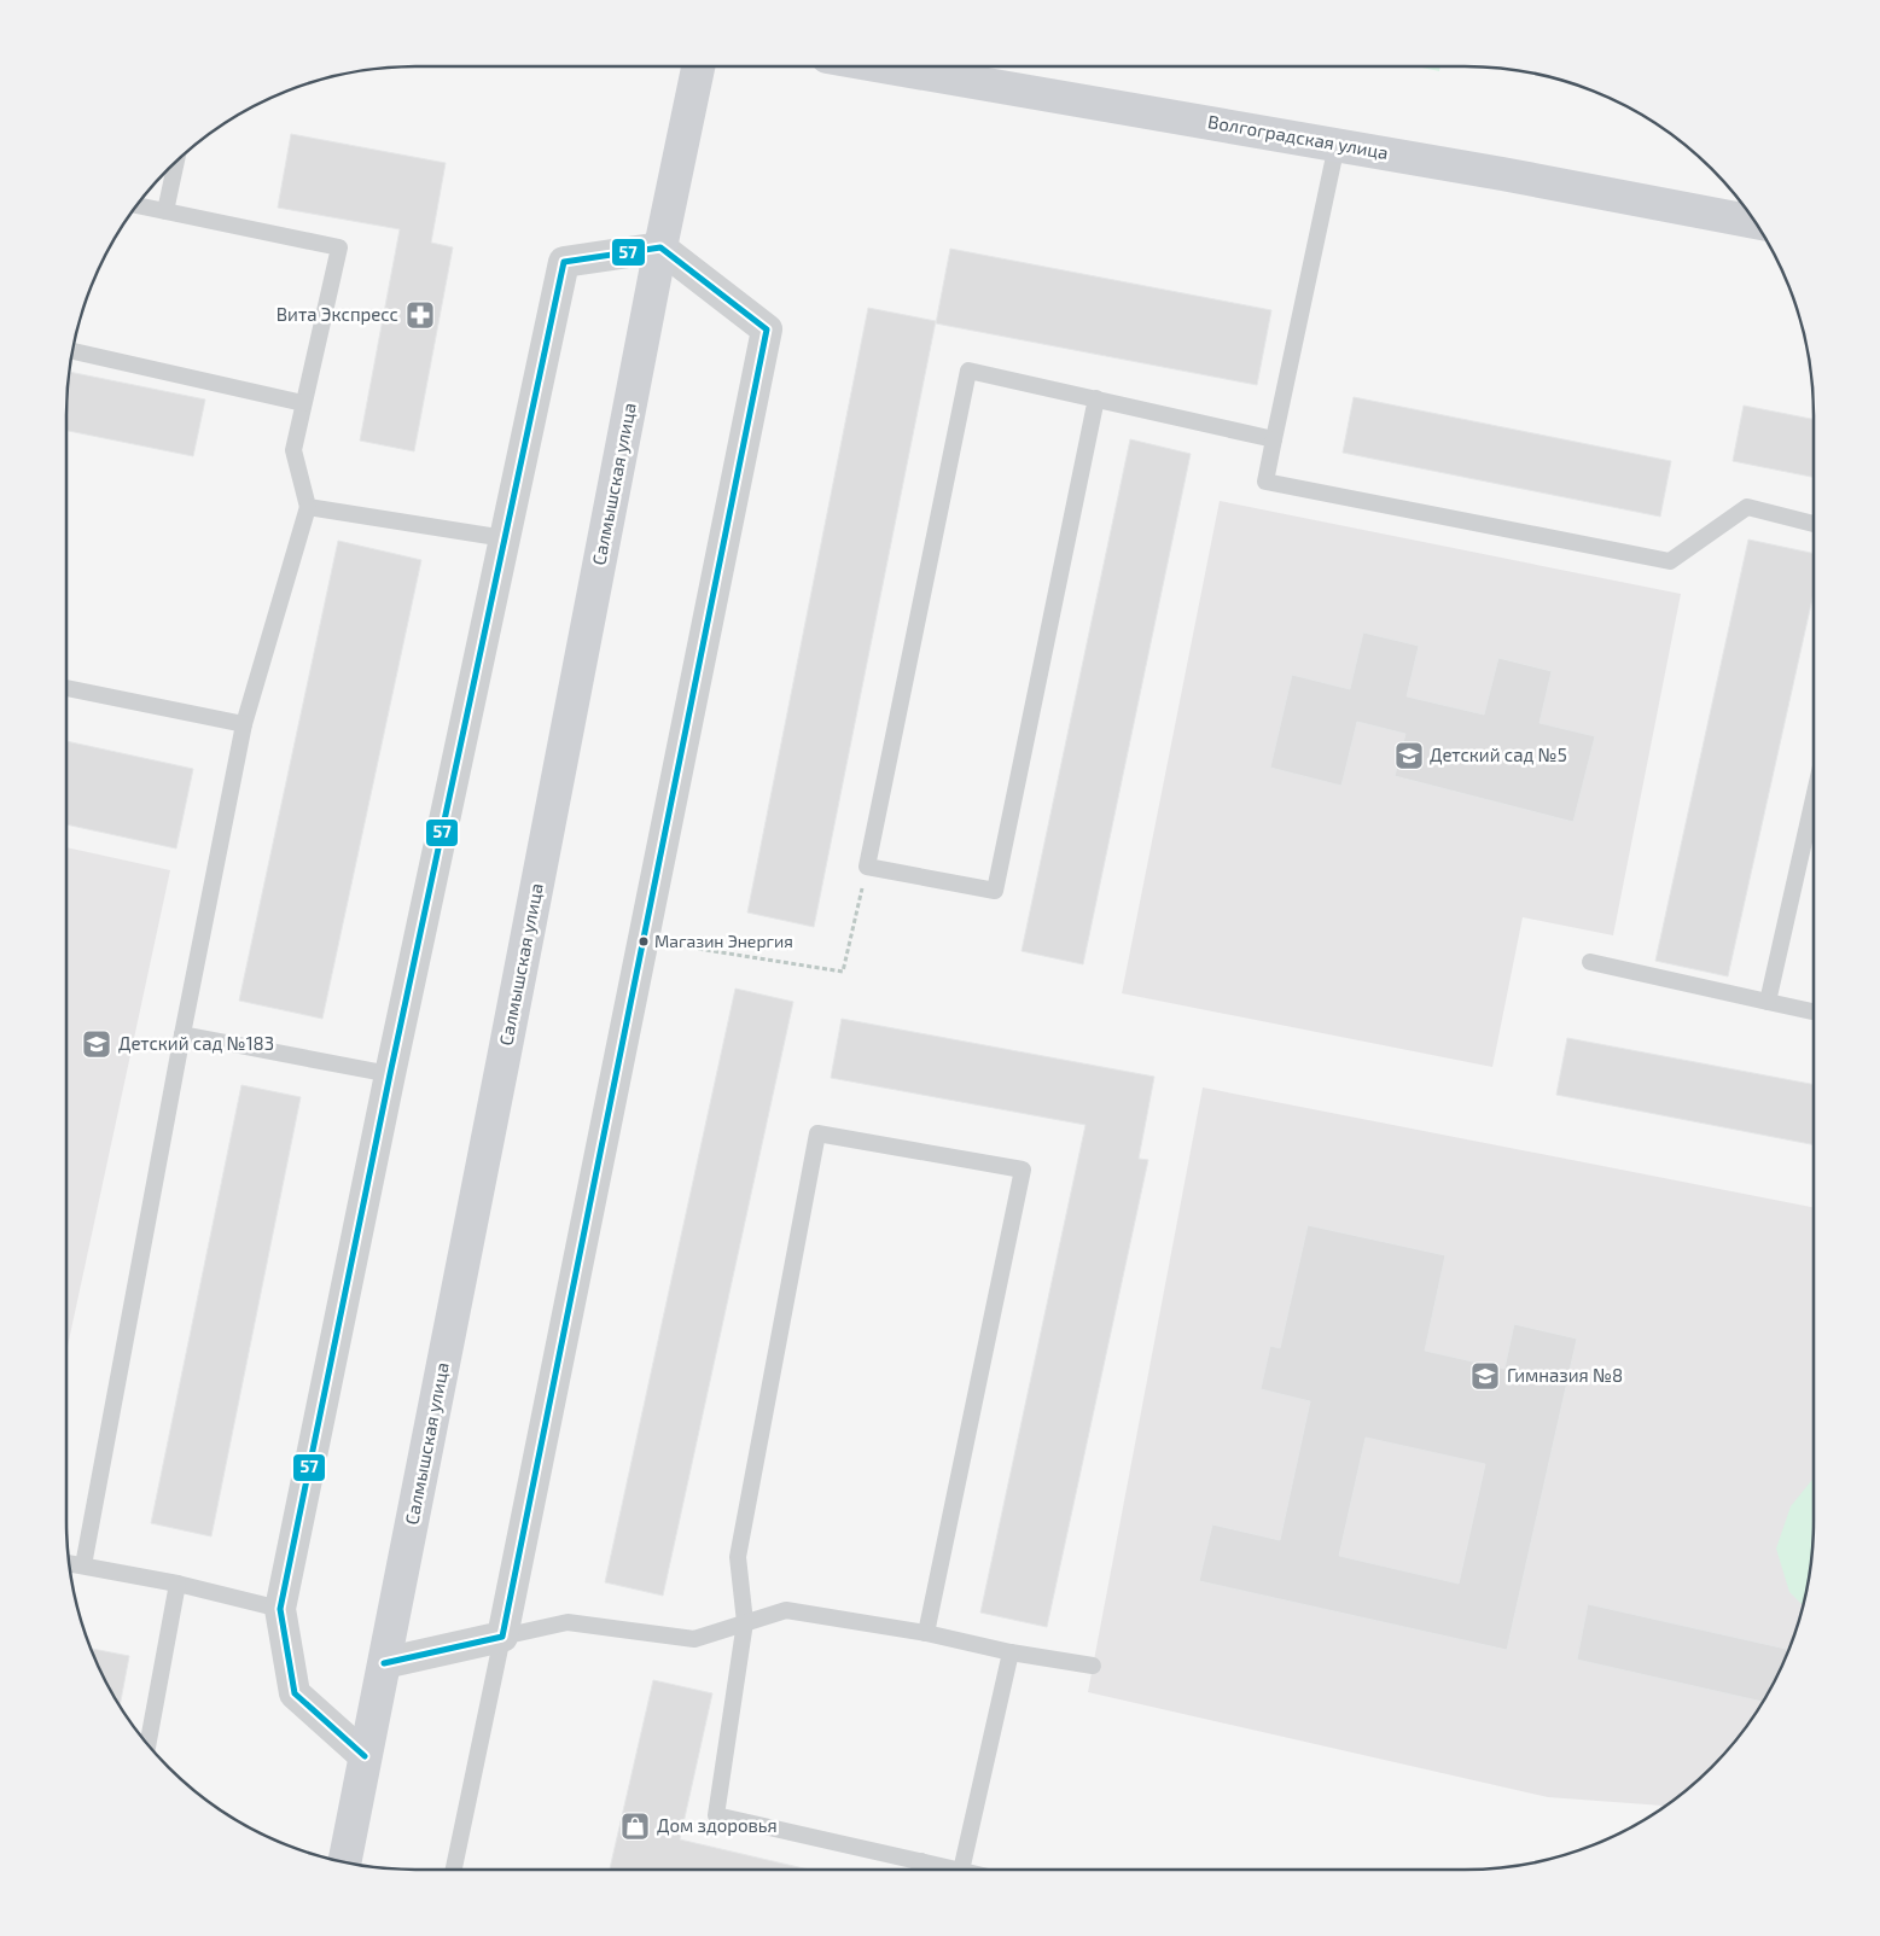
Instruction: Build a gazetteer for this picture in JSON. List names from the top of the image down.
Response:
{
  "streets": {
    "main road": ["Волгоградская улица", "Салмышская улица"]
  },
  "places": {
    "pharmacy": ["Вита Экспресс"],
    "school or university": ["Детский сад №5", "Детский сад №183", "Гимназия №8"],
    "other": ["Магазин Энергия"],
    "shop": ["Дом здоровья"]
  },
  "lines": ["transit line 57"]
}
